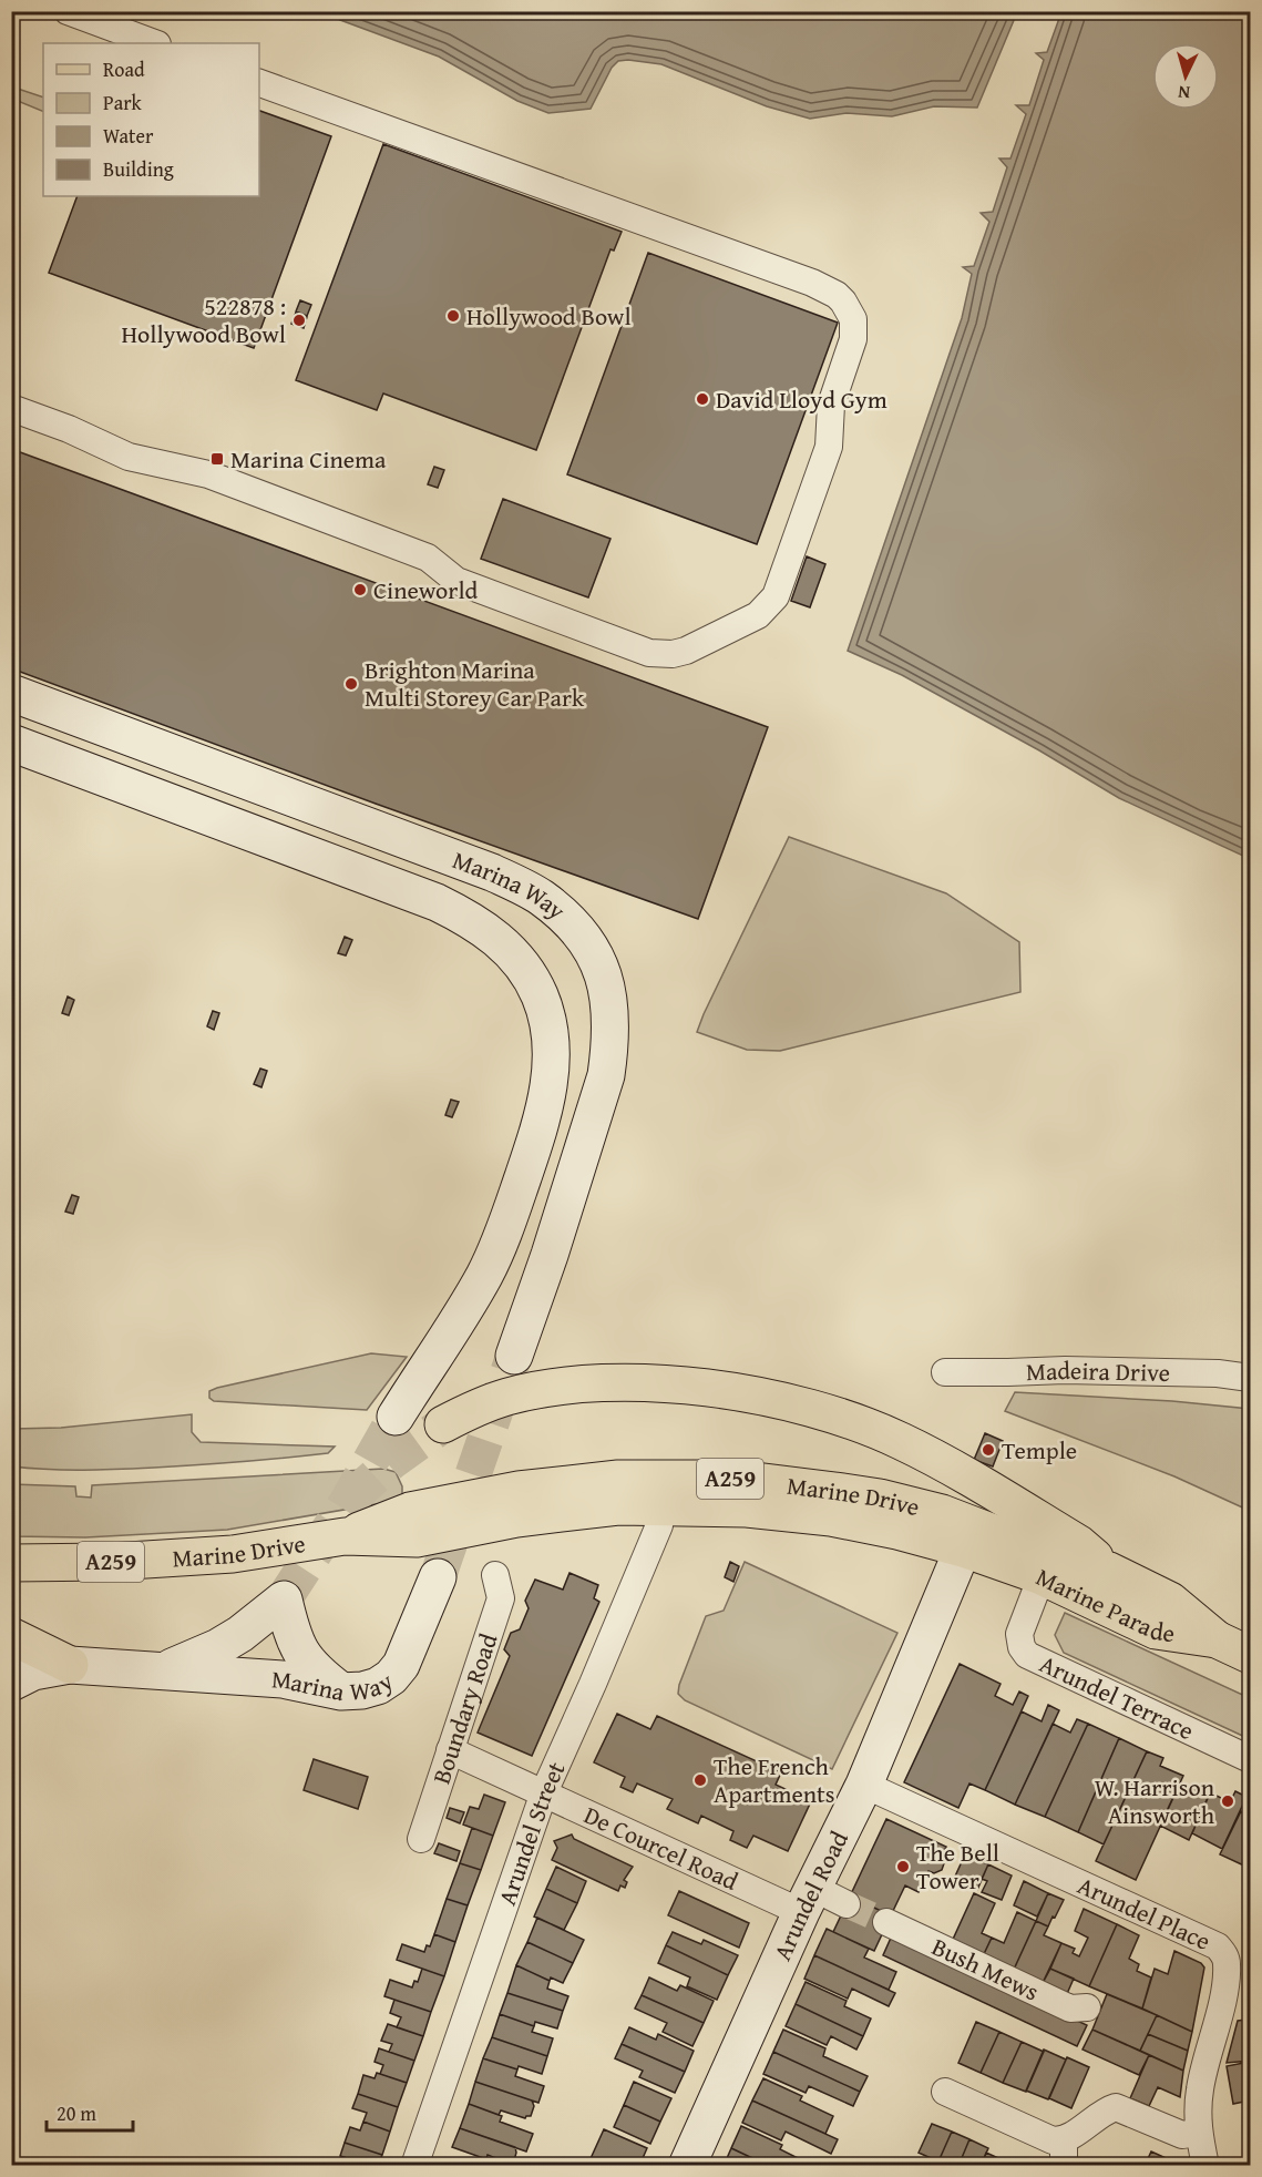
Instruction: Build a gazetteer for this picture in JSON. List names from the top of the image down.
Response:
{
  "streets": {
    "main road": ["A259", "Marine Drive", "Marine Parade"],
    "street": [
      "Marina Way",
      "Madeira Drive",
      "Arundel Terrace",
      "Boundary Road",
      "Arundel Street",
      "De Courcel Road",
      "Arundel Road",
      "Arundel Place",
      "Bush Mews"
    ]
  },
  "crossings": [
    ["Marine Drive", "Marine Parade"],
    ["Marine Drive", "Arundel Street"],
    ["Marine Drive", "Arundel Road"],
    ["Marine Parade", "Arundel Terrace"],
    ["Marine Parade", "Arundel Road"],
    ["Boundary Road", "De Courcel Road"],
    ["Arundel Street", "De Courcel Road"],
    ["De Courcel Road", "Arundel Road"],
    ["Arundel Road", "Arundel Place"]
  ],
  "places": {
    "other": [
      "Hollywood Bowl",
      "522878 : Hollywood Bowl",
      "David Lloyd Gym",
      "Cineworld",
      "Brighton Marina Multi Storey Car Park",
      "Temple",
      "The French Apartments",
      "W. Harrison Ainsworth",
      "The Bell Tower"
    ],
    "transit": ["Marina Cinema"]
  },
  "legend": [
    "Road",
    "Park",
    "Water",
    "Building"
  ],
  "scale_bar": "20 m",
  "north": "bottom"
}
